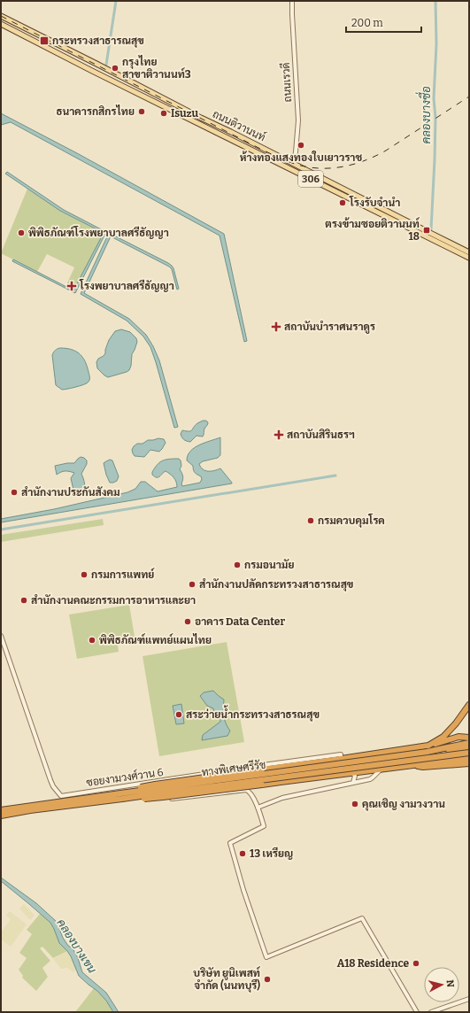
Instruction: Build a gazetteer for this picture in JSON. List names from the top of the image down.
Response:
{
  "streets": {
    "highway": ["ทางพิเศษศรีรัช"],
    "main road": ["ถนนติวานนท์", "306"],
    "street": ["ถนนเรวดี", "ซอยงามวงศ์วาน 6"]
  },
  "crossings": [
    ["ถนนเรวดี", "ถนนติวานนท์"]
  ],
  "water": ["คลองบางซื่อ", "คลองบางเขน"],
  "places": {
    "transit": ["กระทรวงสาธารณสุข", "ตรงข้ามซอยติวานนท์ 18"],
    "other": [
      "กรุงไทย สาขาติวานนท์3",
      "ธนาคารกสิกรไทย",
      "Isuzu",
      "ห้างทองแสงทองใบเยาวราช",
      "โรงรับจำนำ",
      "พิพิธภัณฑ์โรงพยาบาลศรีธัญญา",
      "สำนักงานประกันสังคม",
      "กรมควบคุมโรค",
      "กรมอนามัย",
      "กรมการแพทย์",
      "สำนักงานปลัดกระทรวงสาธารณสุข",
      "สำนักงานคณะกรรมการอาหารและยา",
      "อาคาร Data Center",
      "พิพิธภัณฑ์แพทย์แผนไทย",
      "สระว่ายน้ำกระทรวงสาธรณสุข",
      "คุณเชิญ งามวงวาน",
      "13 เหรียญ",
      "A18 Residence",
      "บริษัท ยูนิเพสท์ จำกัด (นนทบุรี)"
    ],
    "health": ["โรงพยาบาลศรีธัญญา", "สถาบันบำราศนราดูร", "สถาบันสิรินธรฯ"]
  },
  "scale_bar": "200 m",
  "north": "right"
}
